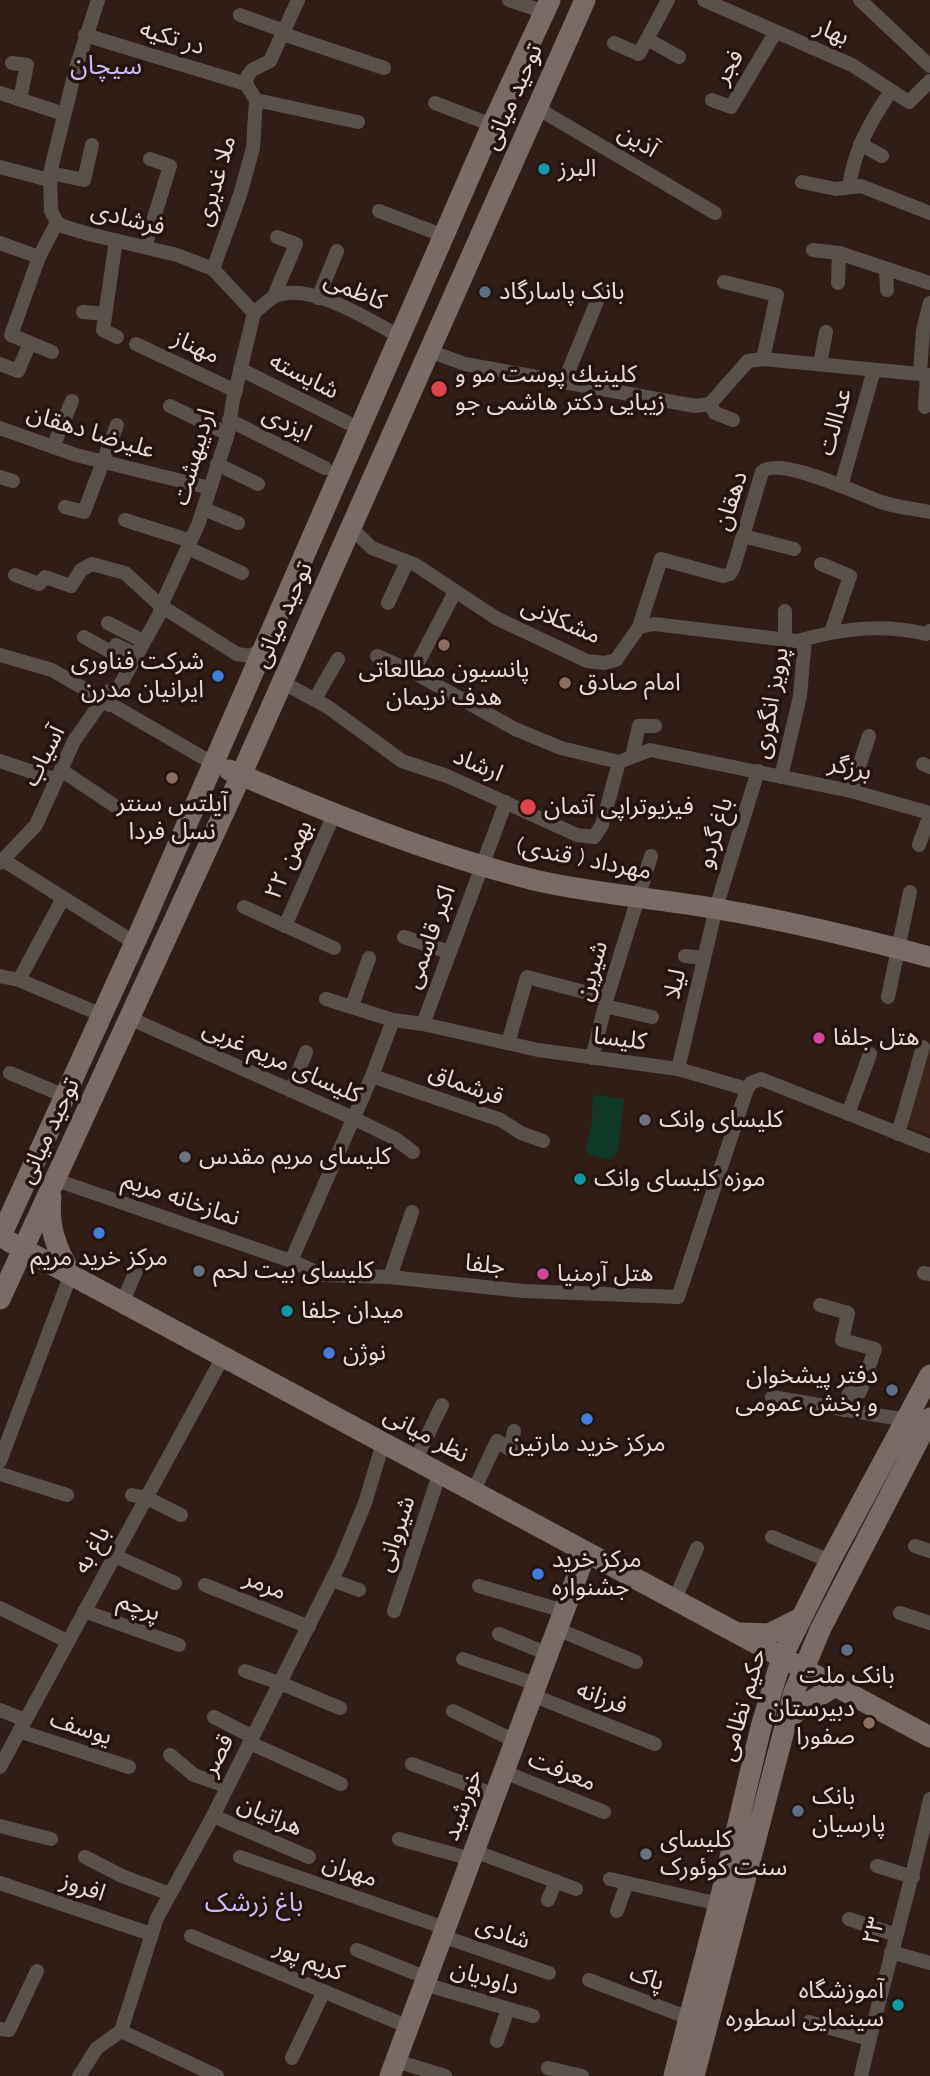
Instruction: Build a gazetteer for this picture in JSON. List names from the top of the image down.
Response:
{
  "streets": {
    "main road": [
      "توحید میانی",
      "مهرداد ( قندی)",
      "نظر میانی",
      "حکیم نظامی",
      "خورشید"
    ],
    "street": [
      "بهار",
      "در تکیه",
      "فجر",
      "آذین",
      "ملا غدیری",
      "فرشادی",
      "کاظمی",
      "مهناز",
      "شایسته",
      "عداالت",
      "ایزدی",
      "علیرضا دهقان",
      "اردیبهشت",
      "دهقان",
      "مشکلانی",
      "پرویز انگوری",
      "آسیاب",
      "ارشاد",
      "برزگر",
      "باغ گردو",
      "۲۲ بهمن",
      "اکبر قاسمی",
      "شیرین",
      "لیلا",
      "کلیسا",
      "کلیسای مریم غربی",
      "قرشماق",
      "نمازخانه مریم",
      "جلفا",
      "شیروانی",
      "باغ به",
      "مرمر",
      "پرچم",
      "فرزانه",
      "یوسف",
      "قصر",
      "معرفت",
      "هراتیان",
      "مهران",
      "افروز",
      "۲۳",
      "شادی",
      "کریم پور",
      "داودیان",
      "پاک"
    ]
  },
  "crossings": [
    ["بهار", "فجر"],
    ["در تکیه", "فرشادی"],
    ["توحید میانی", "آذین"],
    ["توحید میانی", "کاظمی"],
    ["توحید میانی", "مشکلانی"],
    ["توحید میانی", "ارشاد"],
    ["توحید میانی", "مهرداد ( قندی)"],
    ["توحید میانی", "کلیسای مریم غربی"],
    ["توحید میانی", "نمازخانه مریم"],
    ["توحید میانی", "نظر میانی"],
    ["ملا غدیری", "فرشادی"],
    ["فرشادی", "اردیبهشت"],
    ["مهناز", "اردیبهشت"],
    ["شایسته", "اردیبهشت"],
    ["عداالت", "دهقان"],
    ["ایزدی", "اردیبهشت"],
    ["علیرضا دهقان", "اردیبهشت"],
    ["اردیبهشت", "آسیاب"],
    ["دهقان", "مشکلانی"],
    ["مشکلانی", "پرویز انگوری"],
    ["پرویز انگوری", "برزگر"],
    ["ارشاد", "برزگر"],
    ["ارشاد", "باغ گردو"],
    ["ارشاد", "اکبر قاسمی"],
    ["برزگر", "باغ گردو"],
    ["باغ گردو", "مهرداد ( قندی)"],
    ["باغ گردو", "لیلا"],
    ["مهرداد ( قندی)", "۲۲ بهمن"],
    ["مهرداد ( قندی)", "اکبر قاسمی"],
    ["مهرداد ( قندی)", "شیرین"],
    ["مهرداد ( قندی)", "لیلا"],
    ["اکبر قاسمی", "کلیسا"],
    ["شیرین", "کلیسا"],
    ["لیلا", "کلیسا"],
    ["کلیسا", "جلفا"],
    ["نمازخانه مریم", "جلفا"],
    ["نظر میانی", "شیروانی"],
    ["نظر میانی", "باغ به"],
    ["نظر میانی", "حکیم نظامی"],
    ["نظر میانی", "قصر"],
    ["نظر میانی", "خورشید"],
    ["باغ به", "پرچم"],
    ["باغ به", "یوسف"],
    ["مرمر", "قصر"],
    ["فرزانه", "خورشید"],
    ["حکیم نظامی", "پاک"],
    ["قصر", "هراتیان"],
    ["قصر", "افروز"],
    ["معرفت", "خورشید"],
    ["خورشید", "مهران"],
    ["خورشید", "شادی"],
    ["خورشید", "کریم پور"],
    ["خورشید", "داودیان"],
    ["مهران", "شادی"]
  ],
  "districts": ["سیچان", "باغ زرشک"],
  "places": [
    "البرز",
    "بانک پاسارگاد",
    "كلينيك پوست مو و زيبايى دکتر هاشمی جو",
    "پانسیون مطالعاتی هدف نریمان",
    "شرکت فناوری ایرانیان مدرن",
    "امام صادق",
    "آیلتس سنتر نسل فردا",
    "فیزیوتراپی آتمان",
    "هتل جلفا",
    "کلیسای وانک",
    "کلیسای مریم مقدس",
    "موزه کلیسای وانک",
    "مرکز خرید مریم",
    "کلیسای بیت لحم",
    "هتل آرمنیا",
    "میدان جلفا",
    "نوژن",
    "دفتر پیشخوان و بخش عمومی",
    "مرکز خرید مارتین",
    "مرکز خرید جشنواره",
    "بانک ملت",
    "دبیرستان صفورا",
    "بانک پارسیان",
    "کلیسای سنت کوئورک",
    "آموزشگاه سینمایی اسطوره"
  ]
}
